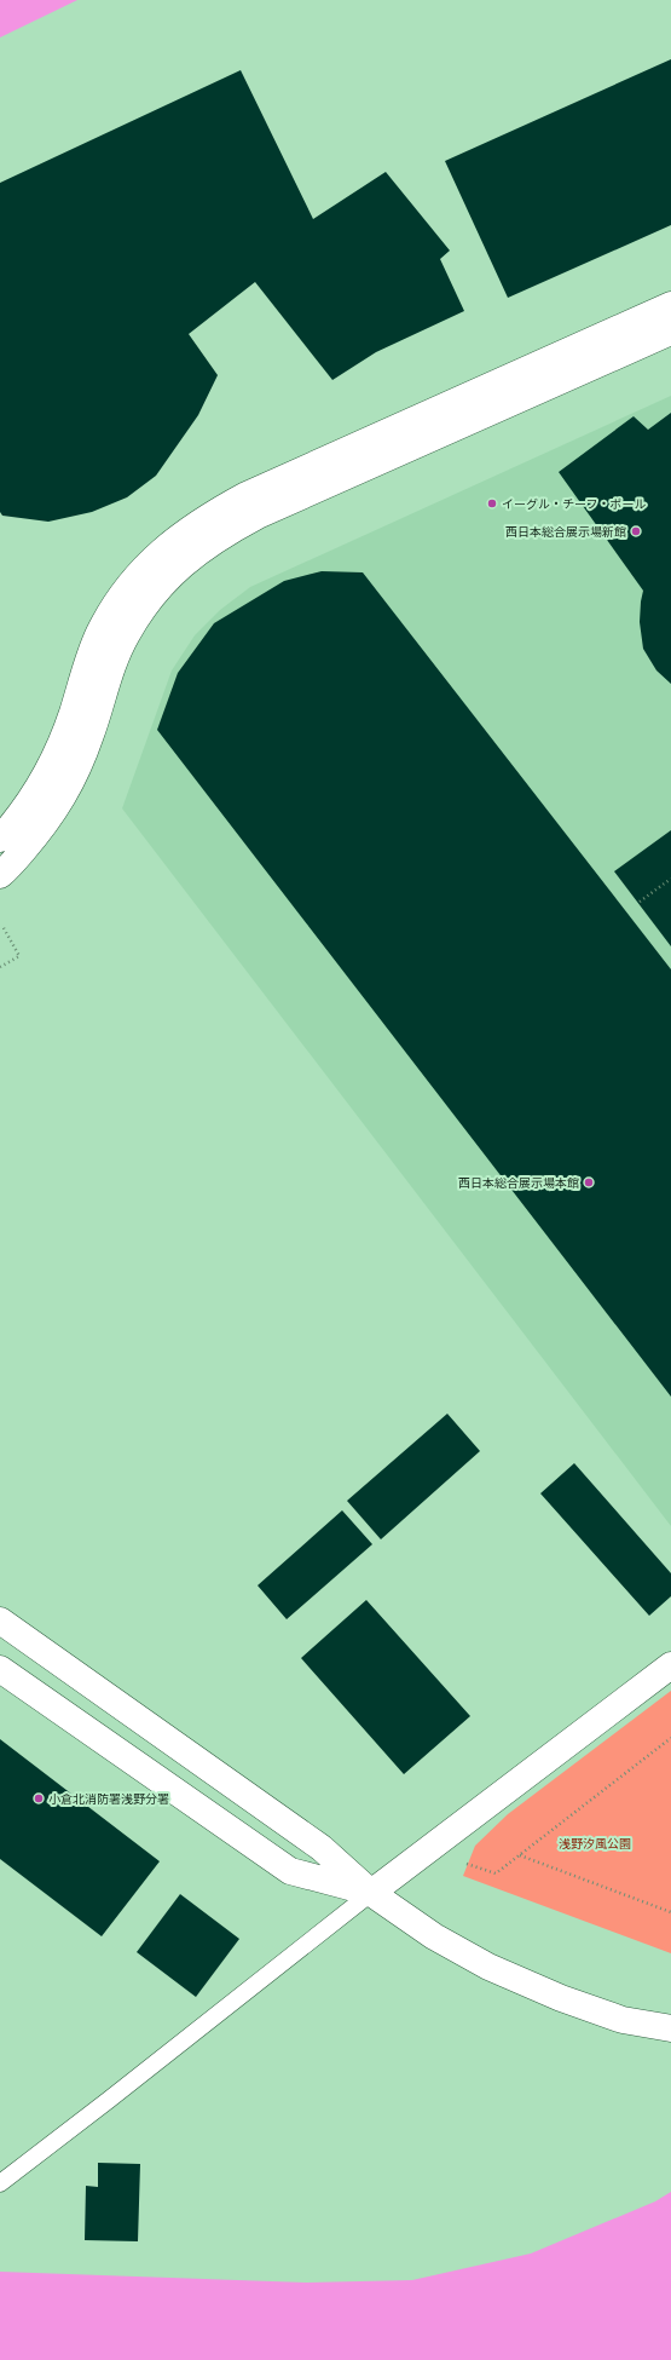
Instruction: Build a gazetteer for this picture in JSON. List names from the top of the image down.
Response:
{
  "parks": ["浅野汐風公園"],
  "places": [
    "イーグル・チーフ・ポール",
    "西日本総合展示場新館",
    "西日本総合展示場本館",
    "小倉北消防署浅野分署"
  ]
}
